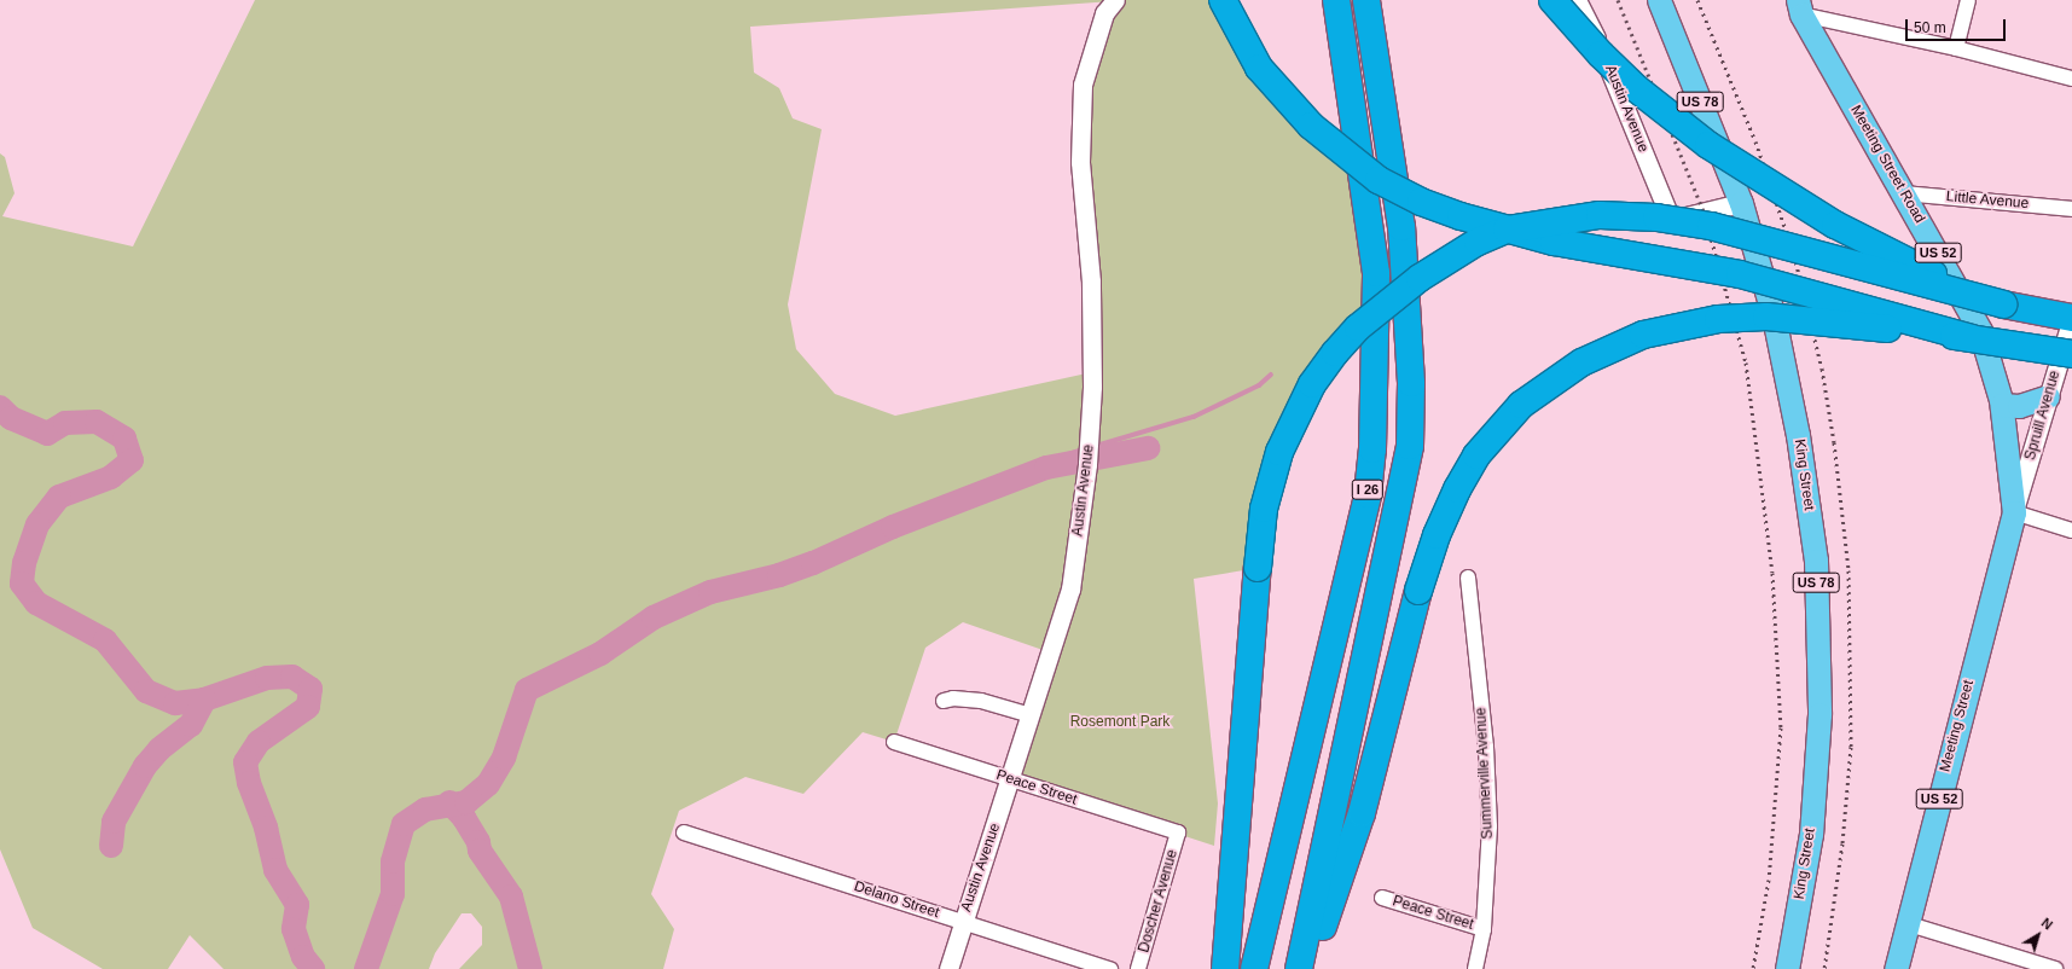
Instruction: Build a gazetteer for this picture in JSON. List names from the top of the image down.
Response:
{
  "streets": {
    "highway": ["I 26"],
    "main road": [
      "US 78",
      "Meeting Street Road",
      "US 52",
      "King Street",
      "Meeting Street"
    ],
    "street": [
      "Austin Avenue",
      "Little Avenue",
      "Spruill Avenue",
      "Summerville Avenue",
      "Peace Street",
      "Delano Street",
      "Doscher Avenue"
    ]
  },
  "crossings": [
    ["Austin Avenue", "King Street"],
    ["Austin Avenue", "Peace Street"],
    ["Austin Avenue", "Delano Street"],
    ["Meeting Street Road", "Little Avenue"],
    ["Meeting Street Road", "Spruill Avenue"],
    ["Meeting Street Road", "Meeting Street"],
    ["Spruill Avenue", "Meeting Street"],
    ["Summerville Avenue", "Peace Street"],
    ["Peace Street", "Doscher Avenue"]
  ],
  "parks": ["Rosemont Park"],
  "scale_bar": "50 m",
  "north": "top right"
}
